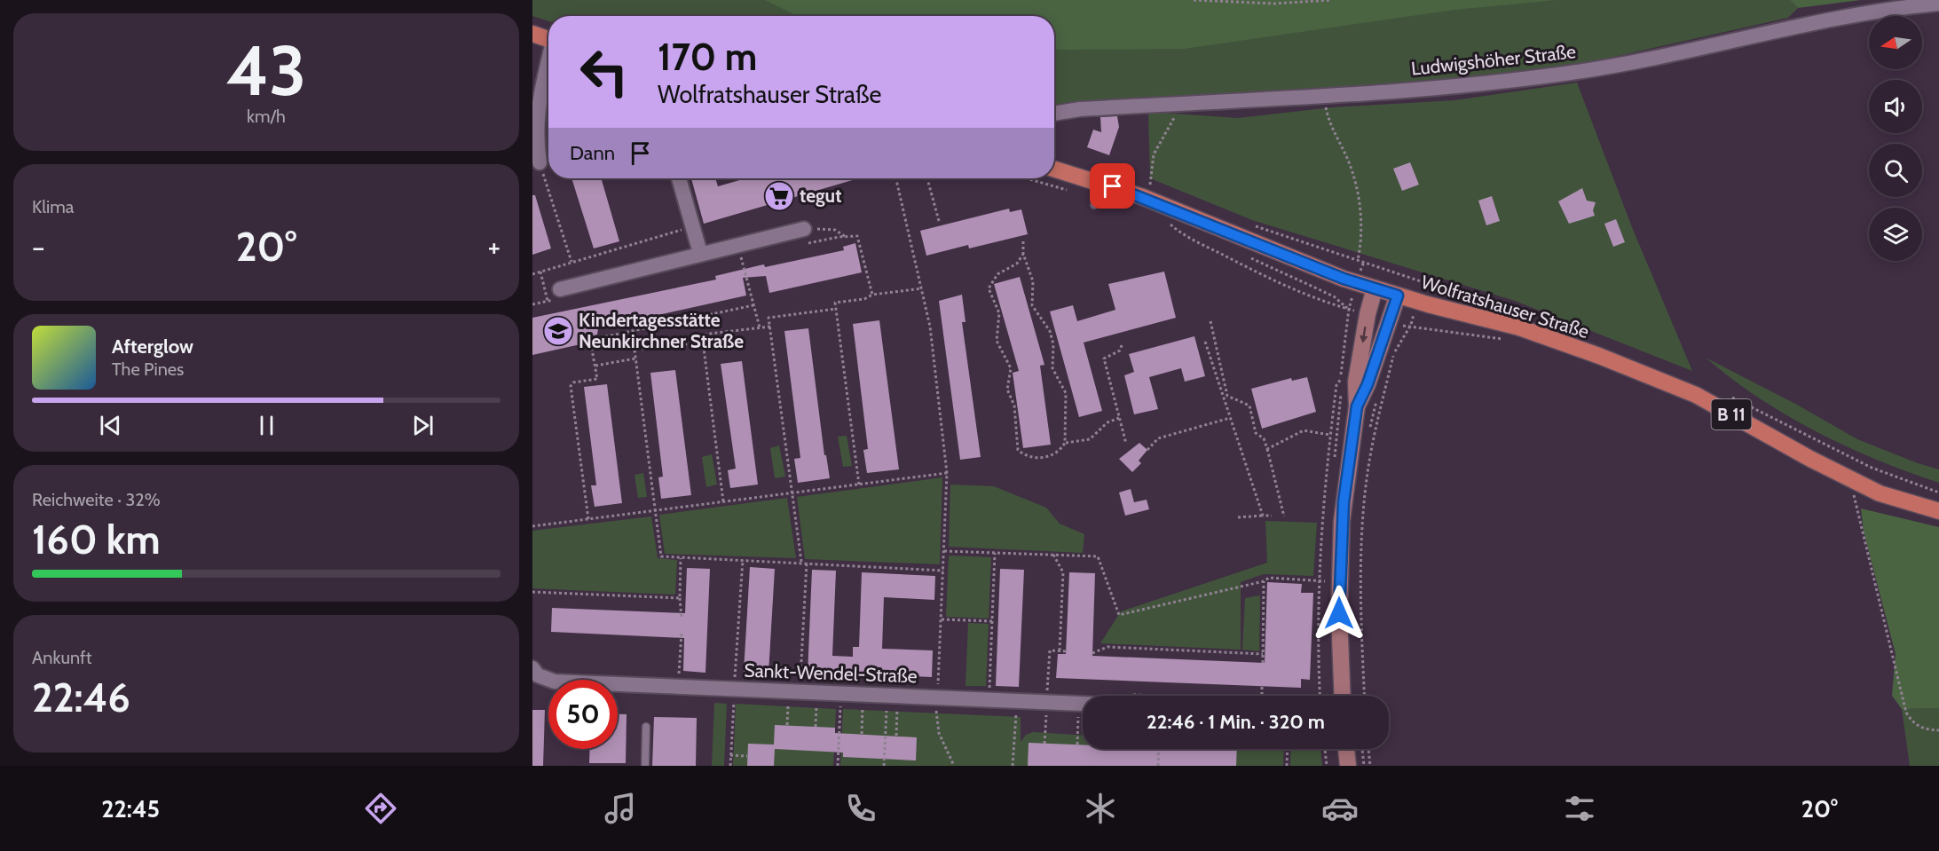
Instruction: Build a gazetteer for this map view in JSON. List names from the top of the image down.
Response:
{
  "streets": {
    "main road": ["Wolfratshauser Straße", "B 11"],
    "street": ["Ludwigshöher Straße", "Sankt-Wendel-Straße"]
  },
  "places": {
    "supermarket": ["tegut"],
    "school or university": ["Kindertagesstätte Neunkirchner Straße"]
  },
  "north": "left",
  "page": {
    "tile": [
      ["43", "km/h"],
      "Klima",
      ["Reichweite · 32%", "160 km"],
      ["Ankunft", "22:46"]
    ],
    "turn": ["170 m", "Wolfratshauser Straße"],
    "then": "Dann",
    "heat": ["−", "20°", "+"],
    "song": ["Afterglow", "The Pines"],
    "limit": "50",
    "trip": "22:46 · 1 Min. · 320 m",
    "tabs": ["22:45", "20°"]
  }
}
